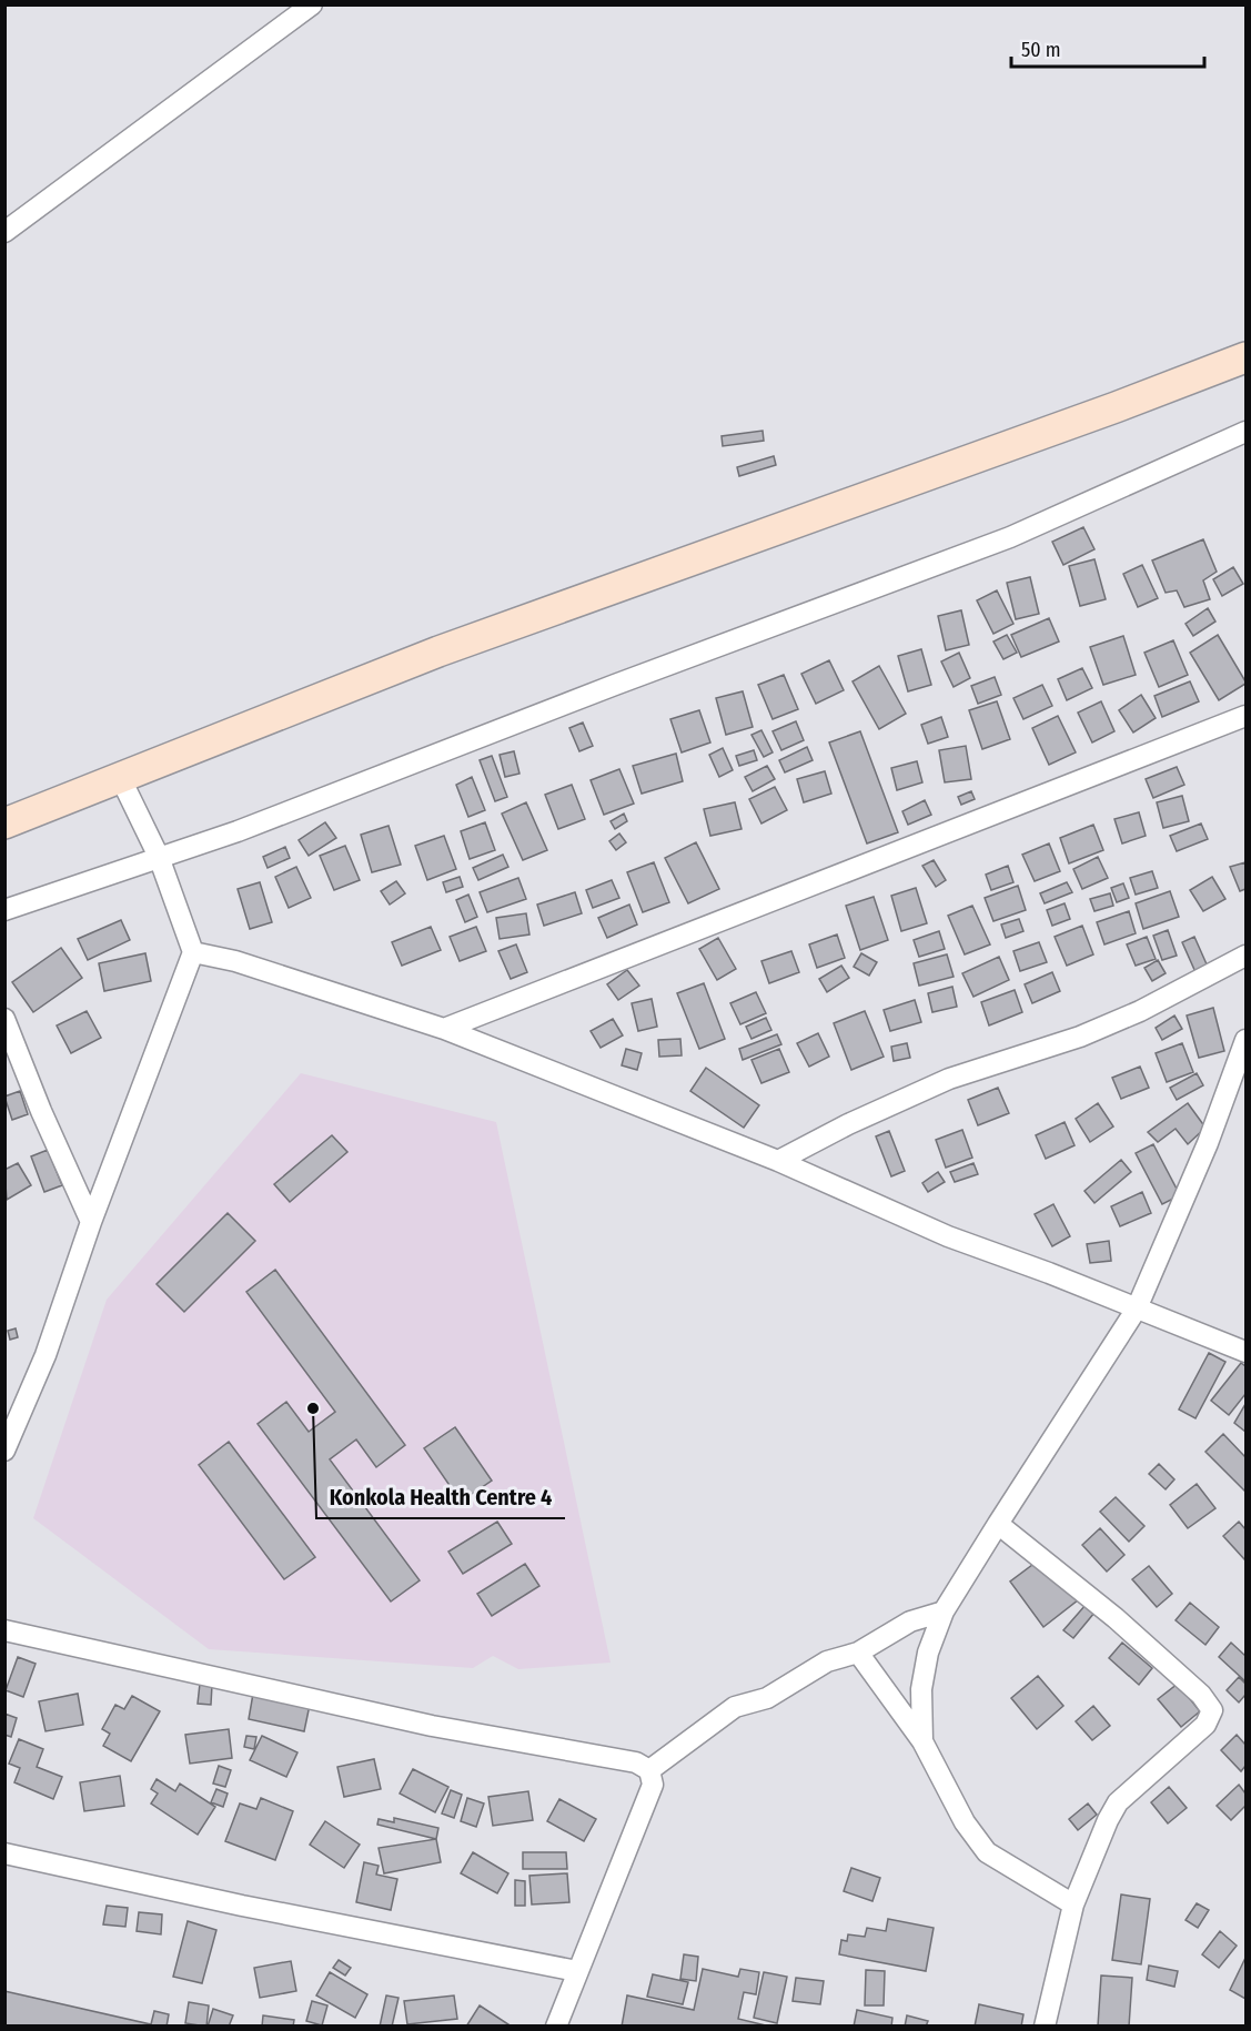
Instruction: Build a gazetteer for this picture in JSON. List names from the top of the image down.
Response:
{
  "places": ["Konkola Health Centre 4"],
  "scale_bar": "50 m"
}
